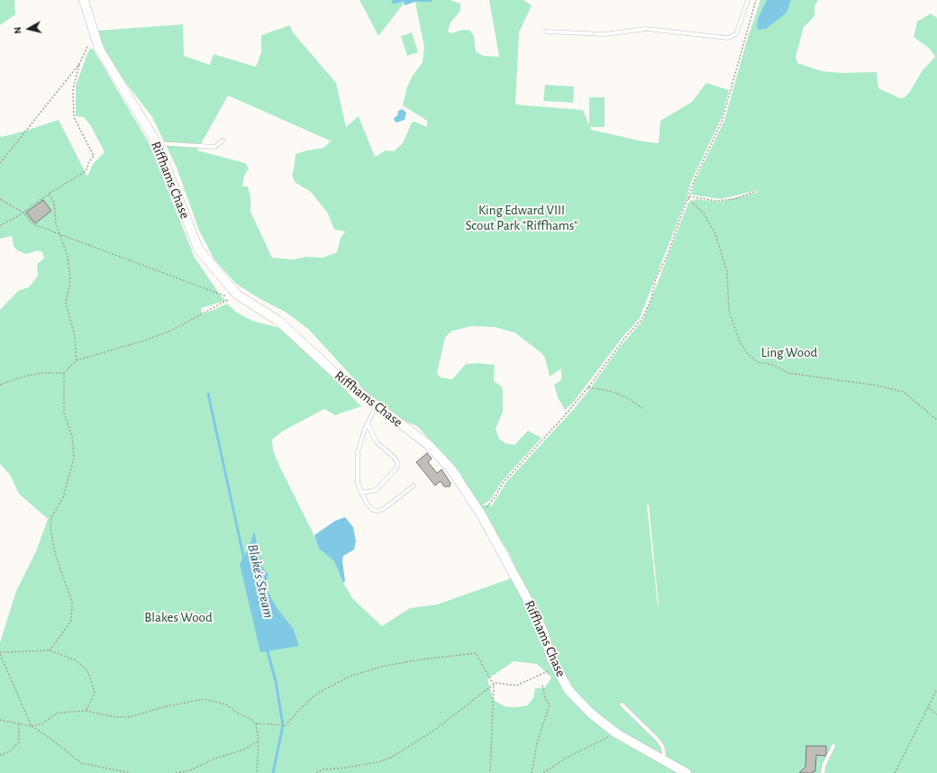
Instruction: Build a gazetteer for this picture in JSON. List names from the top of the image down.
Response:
{
  "streets": {
    "street": ["Riffhams Chase"]
  },
  "water": ["Blake's Stream"],
  "parks": ["King Edward VIII Scout Park \"Riffhams\"", "Ling Wood", "Blakes Wood"],
  "north": "left"
}
